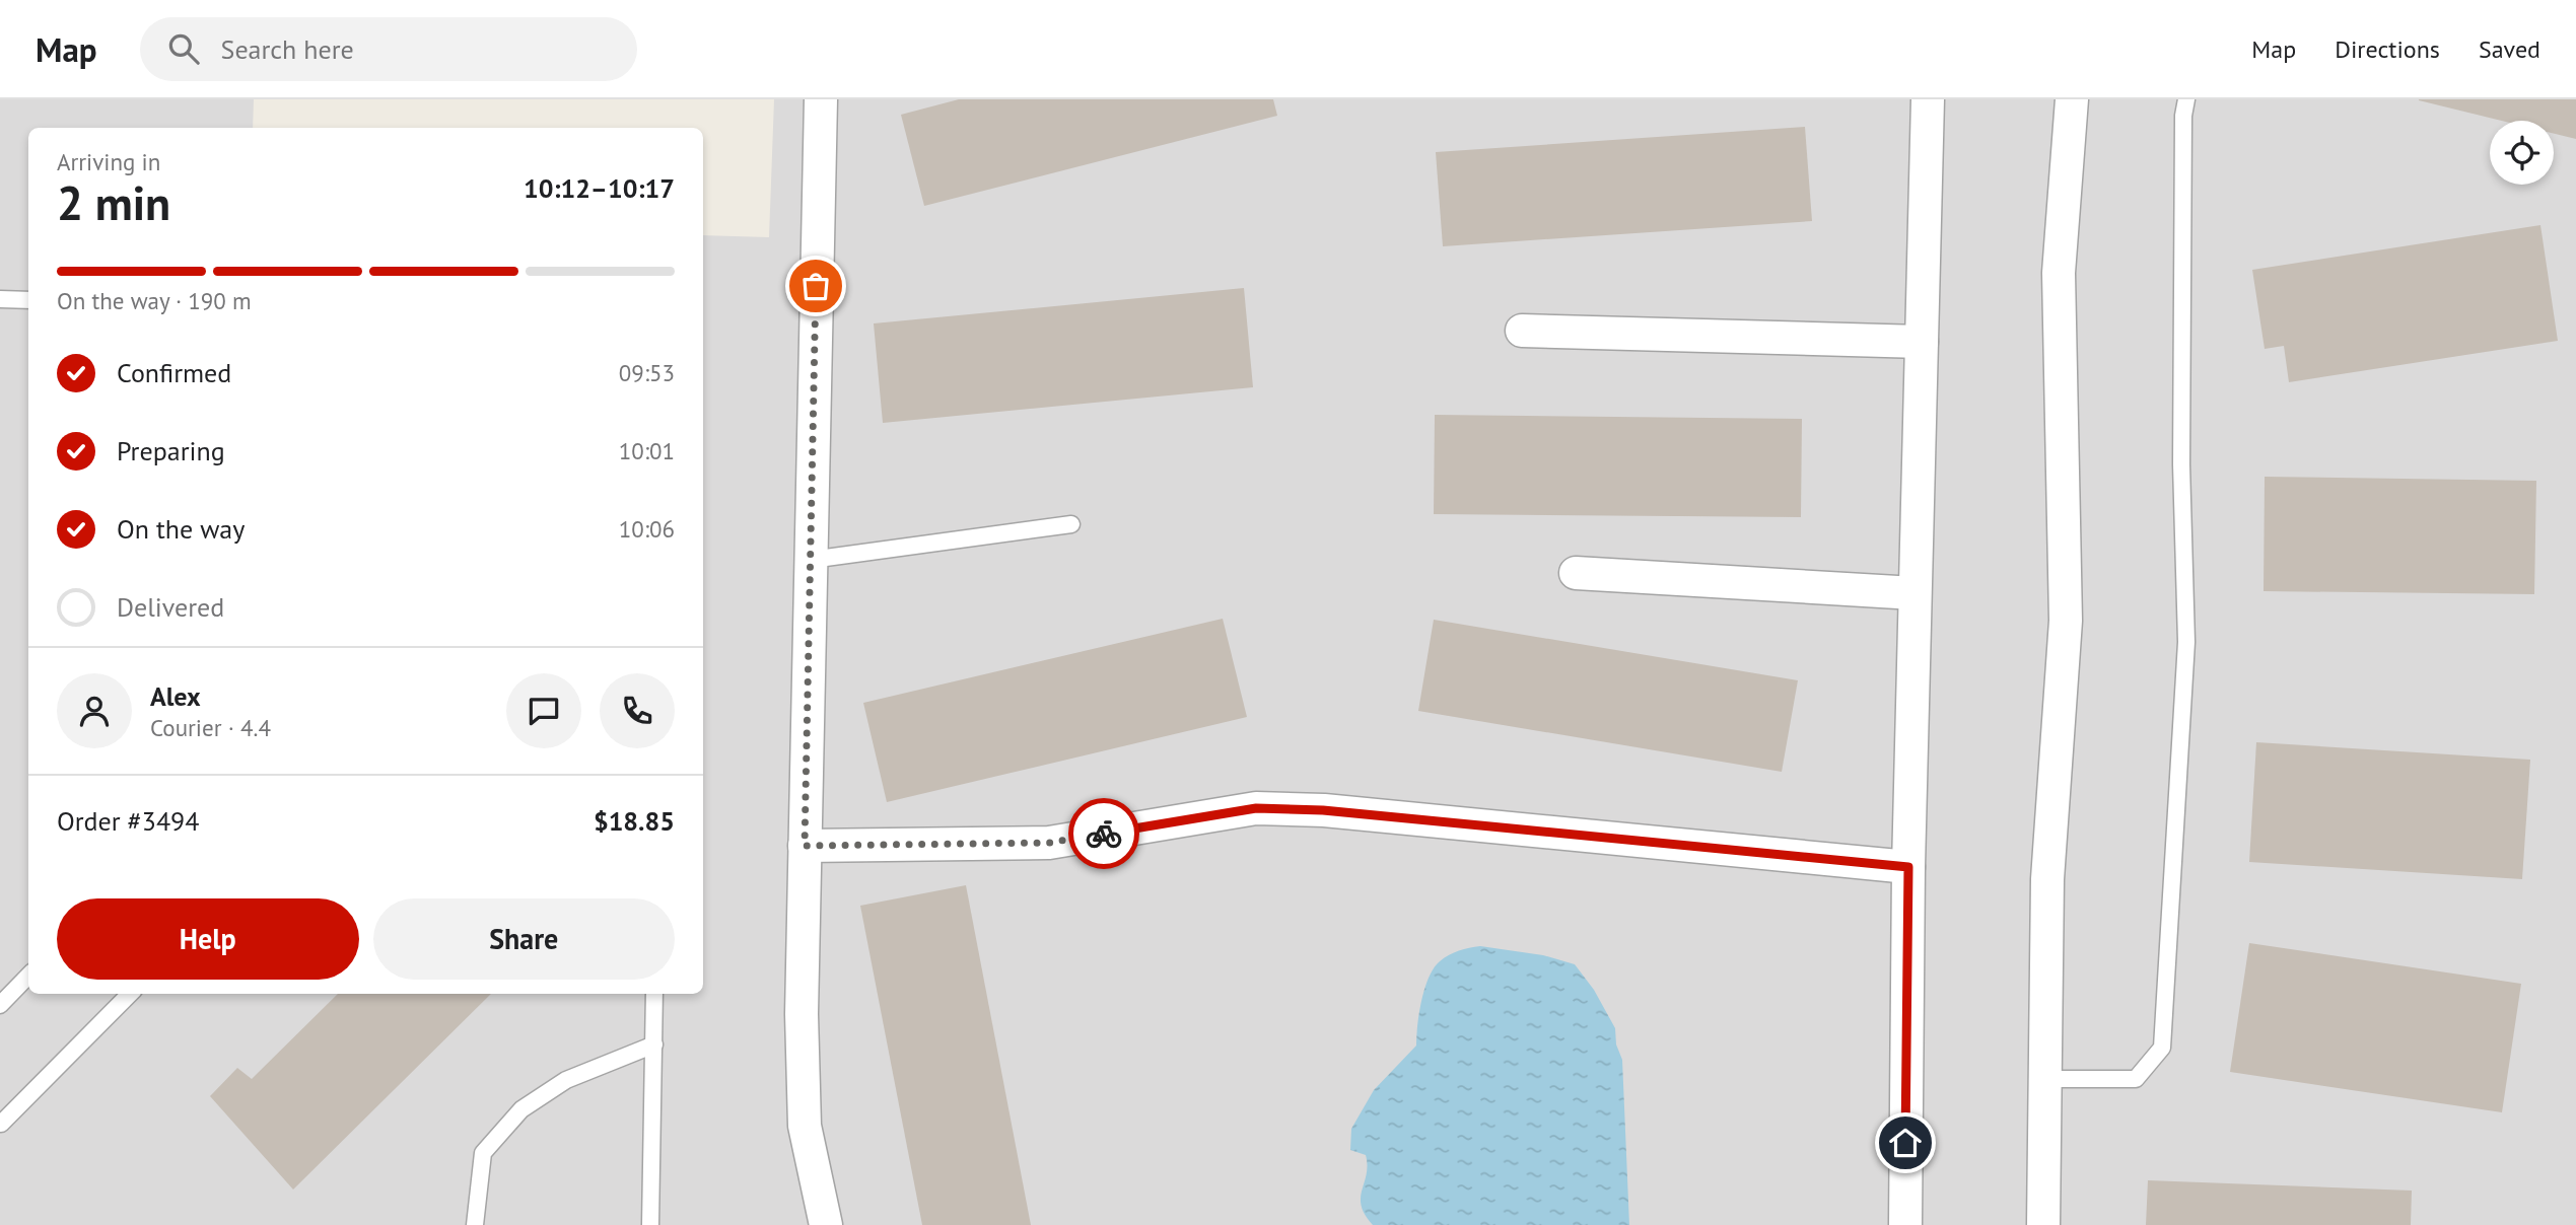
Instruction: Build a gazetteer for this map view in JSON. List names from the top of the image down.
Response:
{
  "page": {
    "header": "Map",
    "search": "Search here",
    "nav": ["Map", "Directions", "Saved"],
    "heading": ["2 min", "Arriving in", "10:12–10:17"],
    "panel": [
      "Alex",
      "Courier · 4.4",
      "Order #3494",
      "$18.85"
    ],
    "bar": "On the way · 190 m",
    "list": [
      ["Confirmed", "09:53"],
      ["Preparing", "10:01"],
      ["On the way", "10:06"],
      "Delivered"
    ],
    "buttons": ["Help", "Share"]
  }
}
